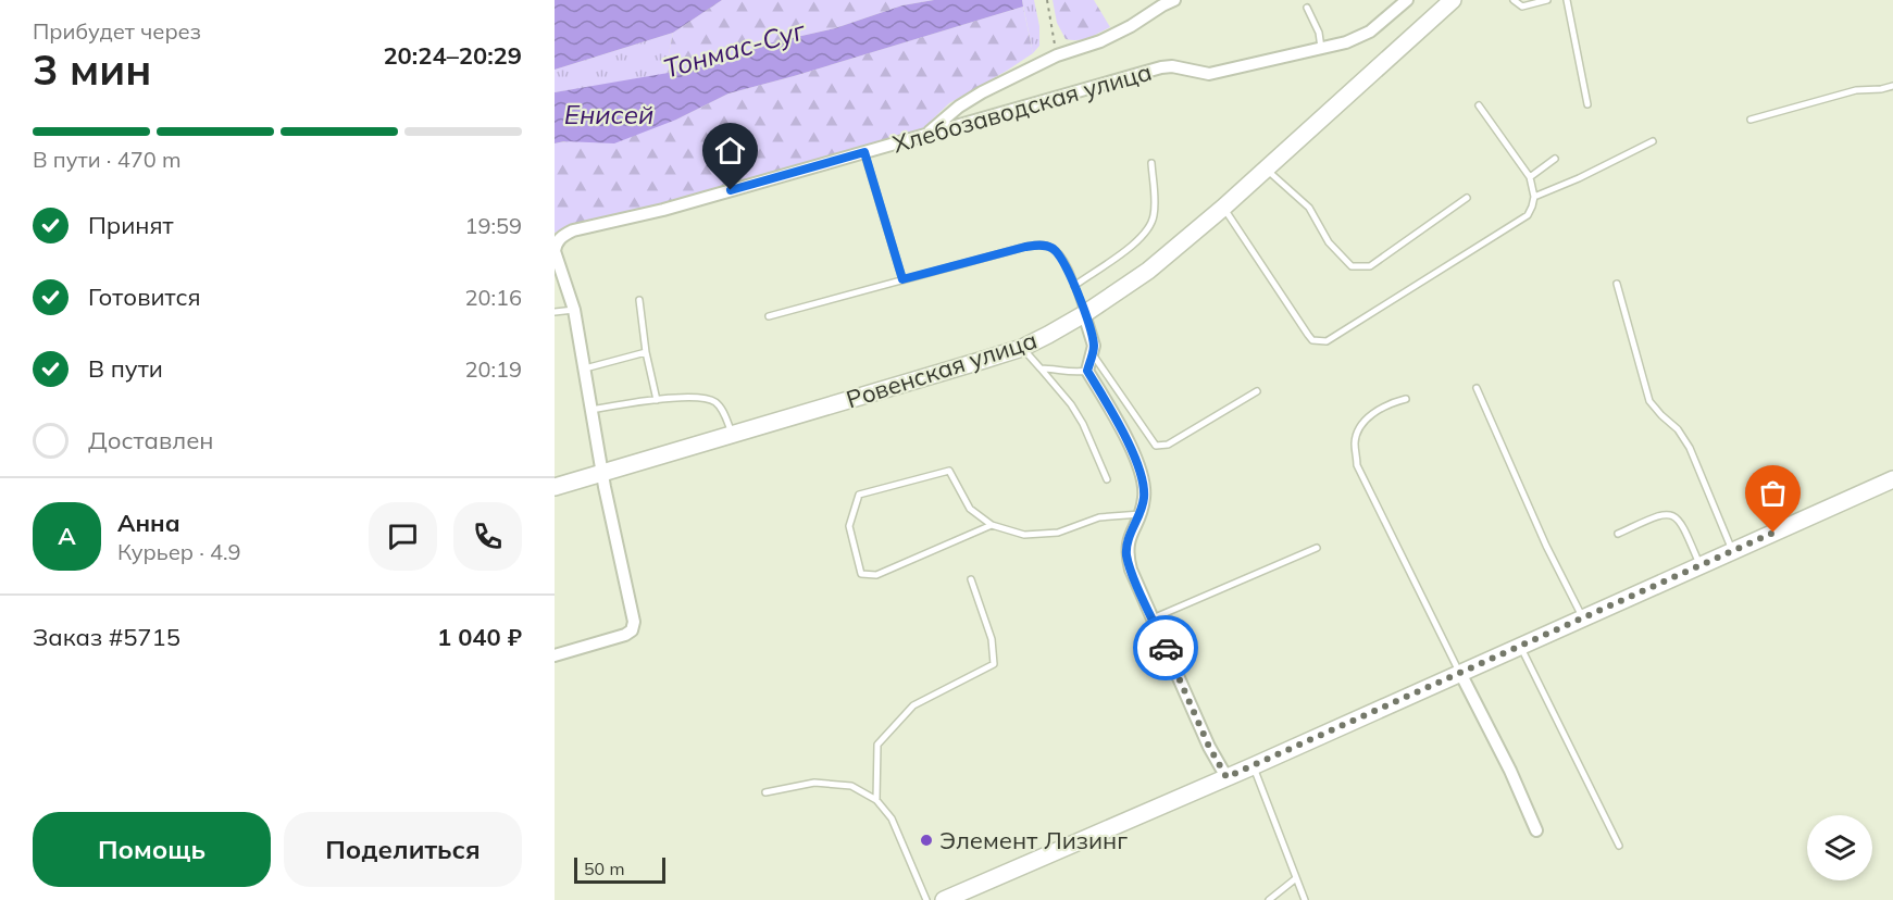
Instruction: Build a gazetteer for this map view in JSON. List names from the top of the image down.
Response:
{
  "streets": {
    "main road": ["Ровенская улица"],
    "street": ["Хлебозаводская улица"]
  },
  "crossings": [
    ["Хлебозаводская улица", "Ровенская улица"]
  ],
  "water": ["Тонмас-Суг", "Енисей"],
  "places": ["Элемент Лизинг"],
  "scale_bar": "50 m",
  "page": {
    "heading": ["3 мин", "Прибудет через", "20:24–20:29"],
    "panel": [
      "Анна",
      "Курьер · 4.9",
      "Заказ #5715",
      "1 040 ₽"
    ],
    "bar": "В пути · 470 m",
    "list": [
      ["Принят", "19:59"],
      ["Готовится", "20:16"],
      ["В пути", "20:19"],
      "Доставлен"
    ],
    "round": "А",
    "buttons": ["Помощь", "Поделиться"],
    "scale": "50 m"
  }
}
